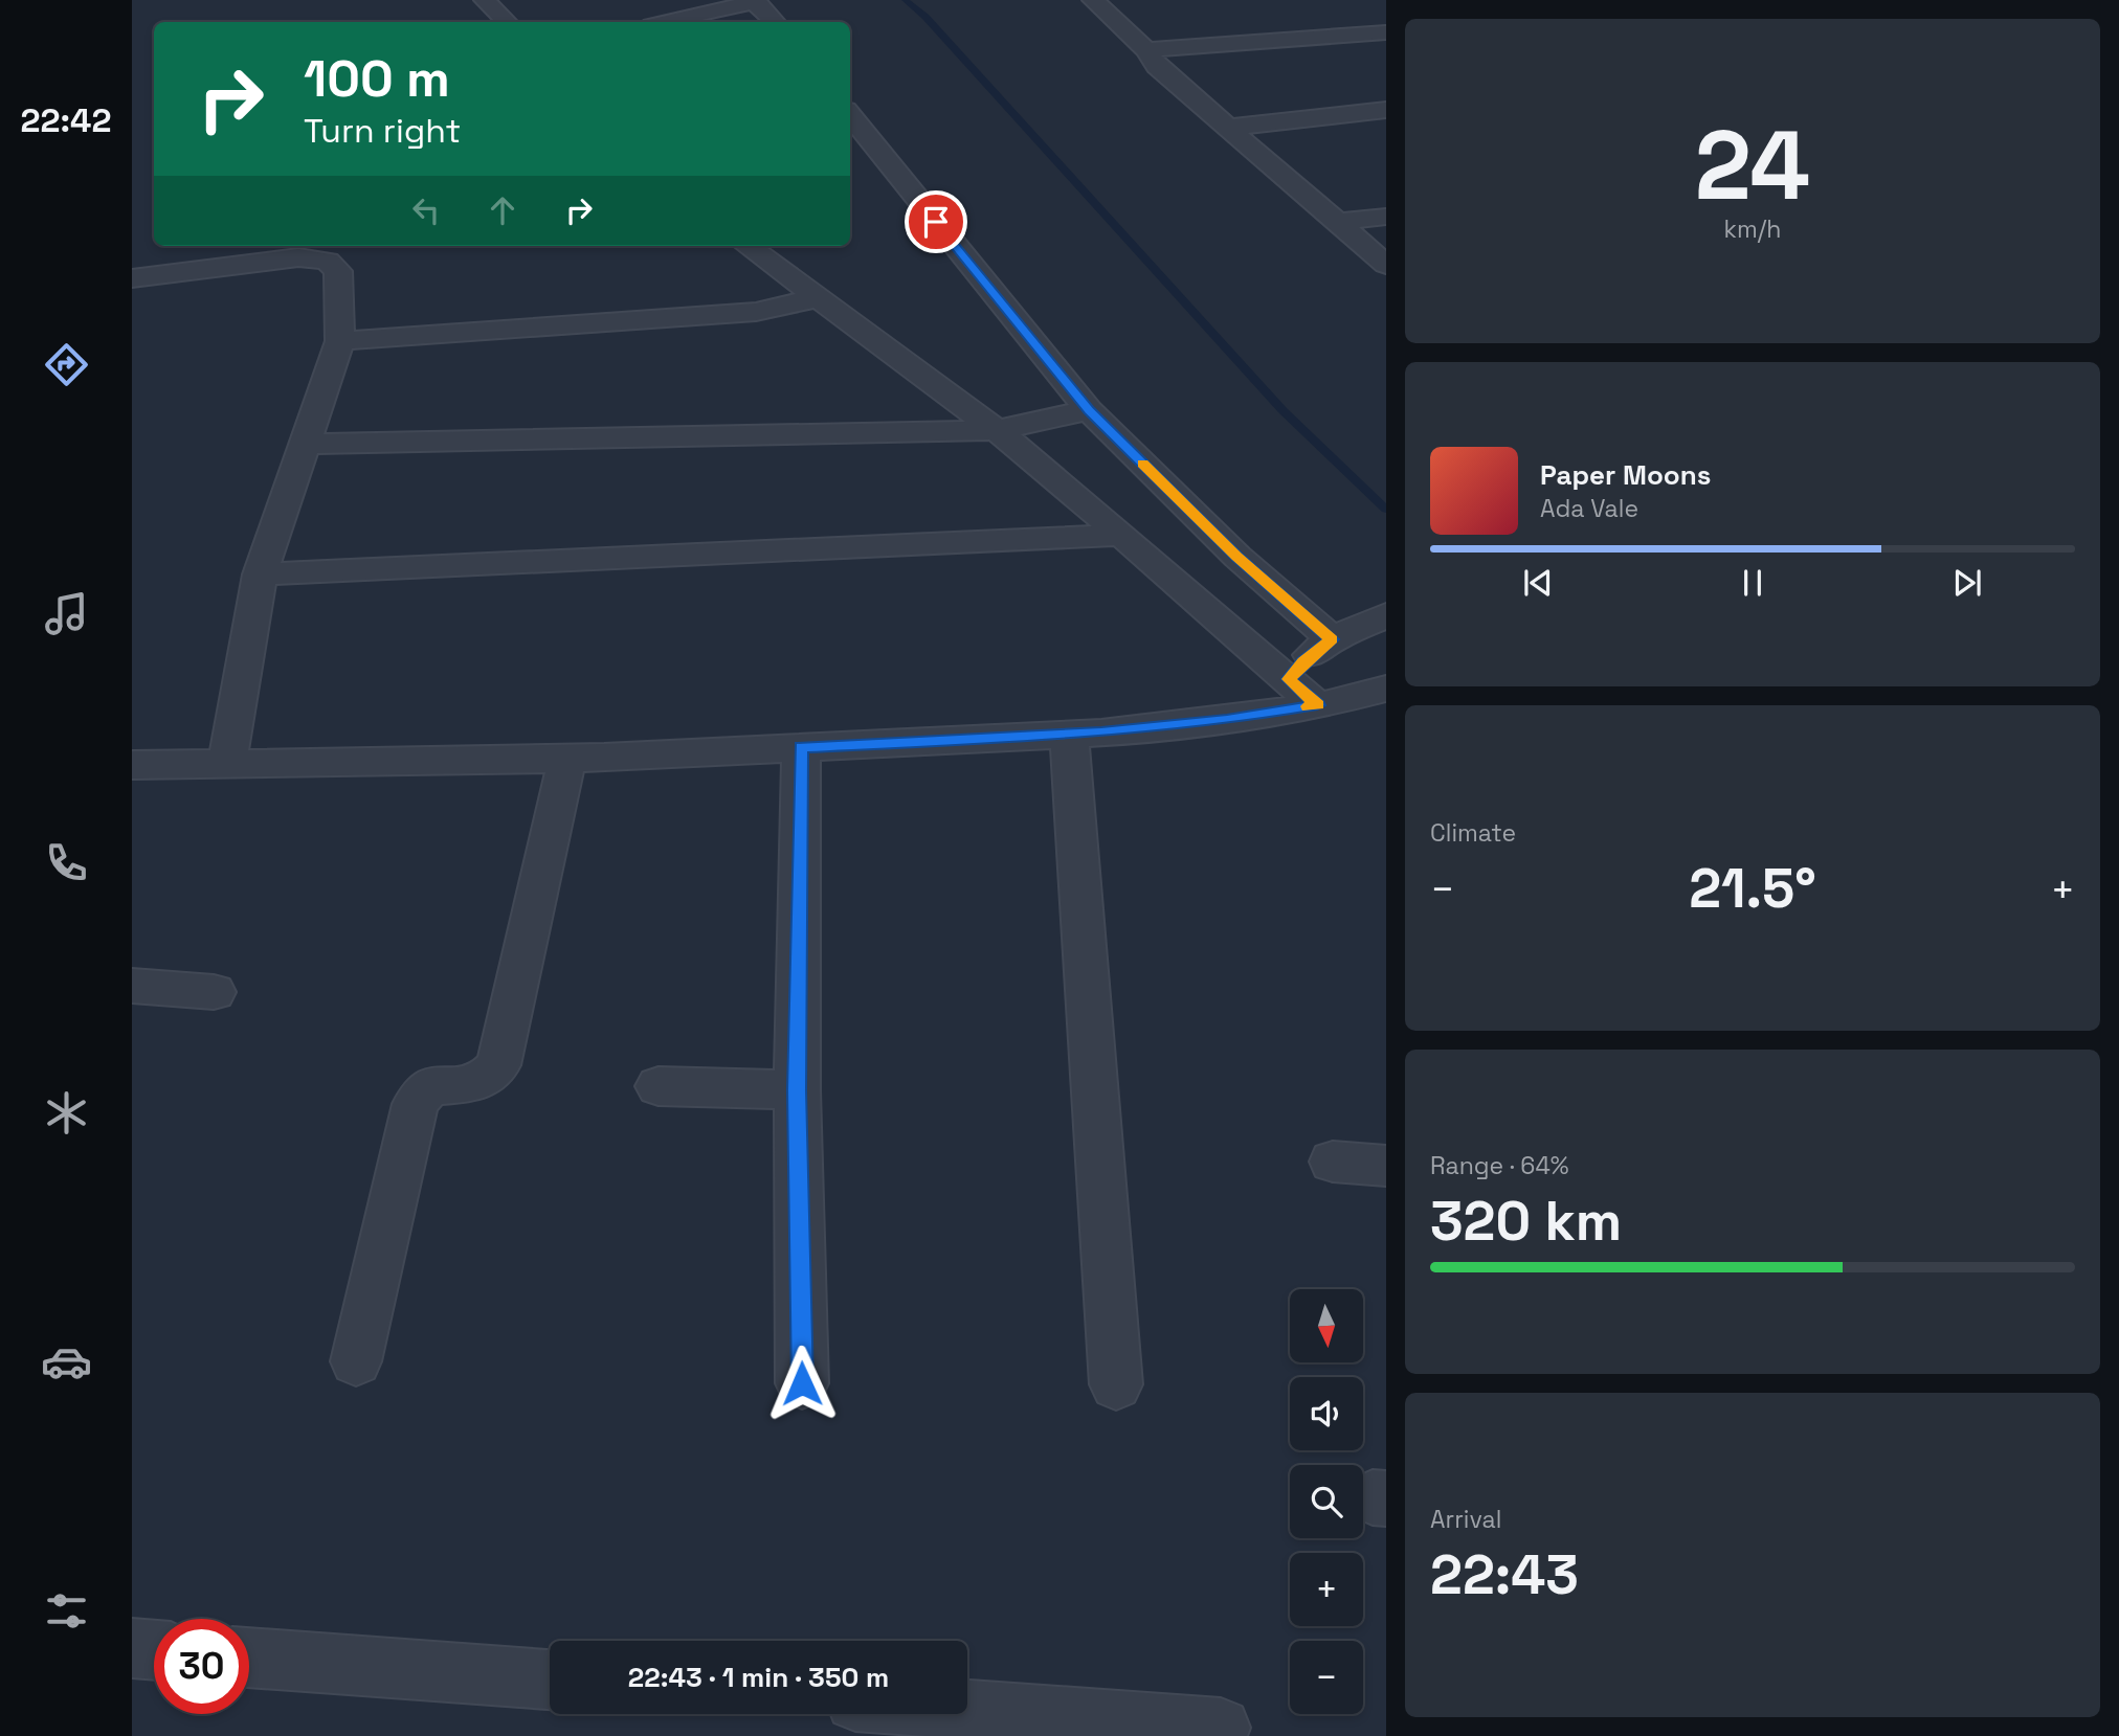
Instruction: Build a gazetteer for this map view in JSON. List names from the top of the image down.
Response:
{
  "north": "bottom",
  "page": {
    "tabs": "22:42",
    "tile": [
      ["24", "km/h"],
      "Climate",
      ["Range · 64%", "320 km"],
      ["Arrival", "22:43"]
    ],
    "turn": ["100 m", "Turn right"],
    "song": ["Paper Moons", "Ada Vale"],
    "heat": ["−", "21.5°", "+"],
    "map_buttons": ["+", "−"],
    "limit": "30",
    "trip": "22:43 · 1 min · 350 m"
  }
}
